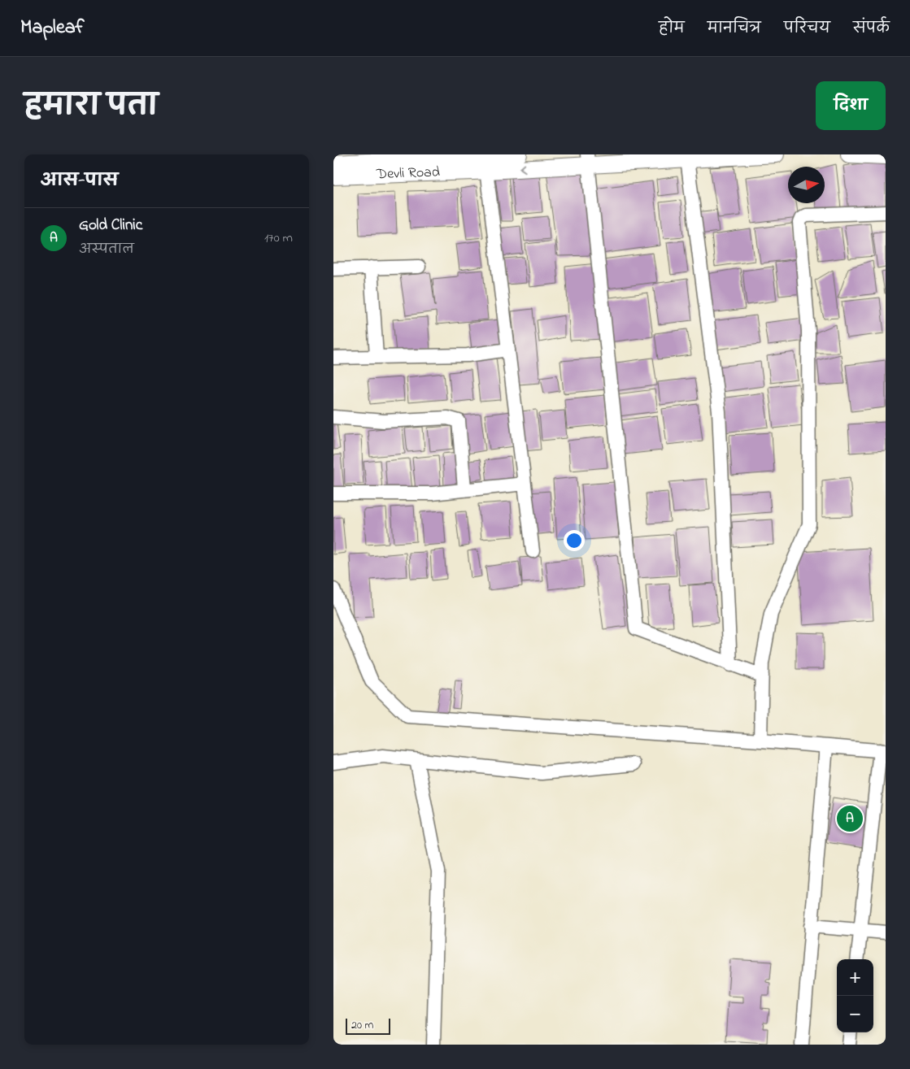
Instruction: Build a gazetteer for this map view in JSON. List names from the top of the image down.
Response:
{
  "streets": {
    "street": ["Devli Road"]
  },
  "scale_bar": "20 m",
  "north": "right",
  "page": {
    "header": "Mapleaf",
    "nav": [
      "होम",
      "मानचित्र",
      "परिचय",
      "संपर्क"
    ],
    "title": "हमारा पता",
    "buttons": "दिशा",
    "heading": "आस-पास",
    "list": [
      {
        "mark": "A",
        "name": "Gold Clinic",
        "note": "अस्पताल",
        "value": "170 m"
      }
    ],
    "pins": "A",
    "map_buttons": ["+", "−"],
    "scale": "20 m"
  }
}
